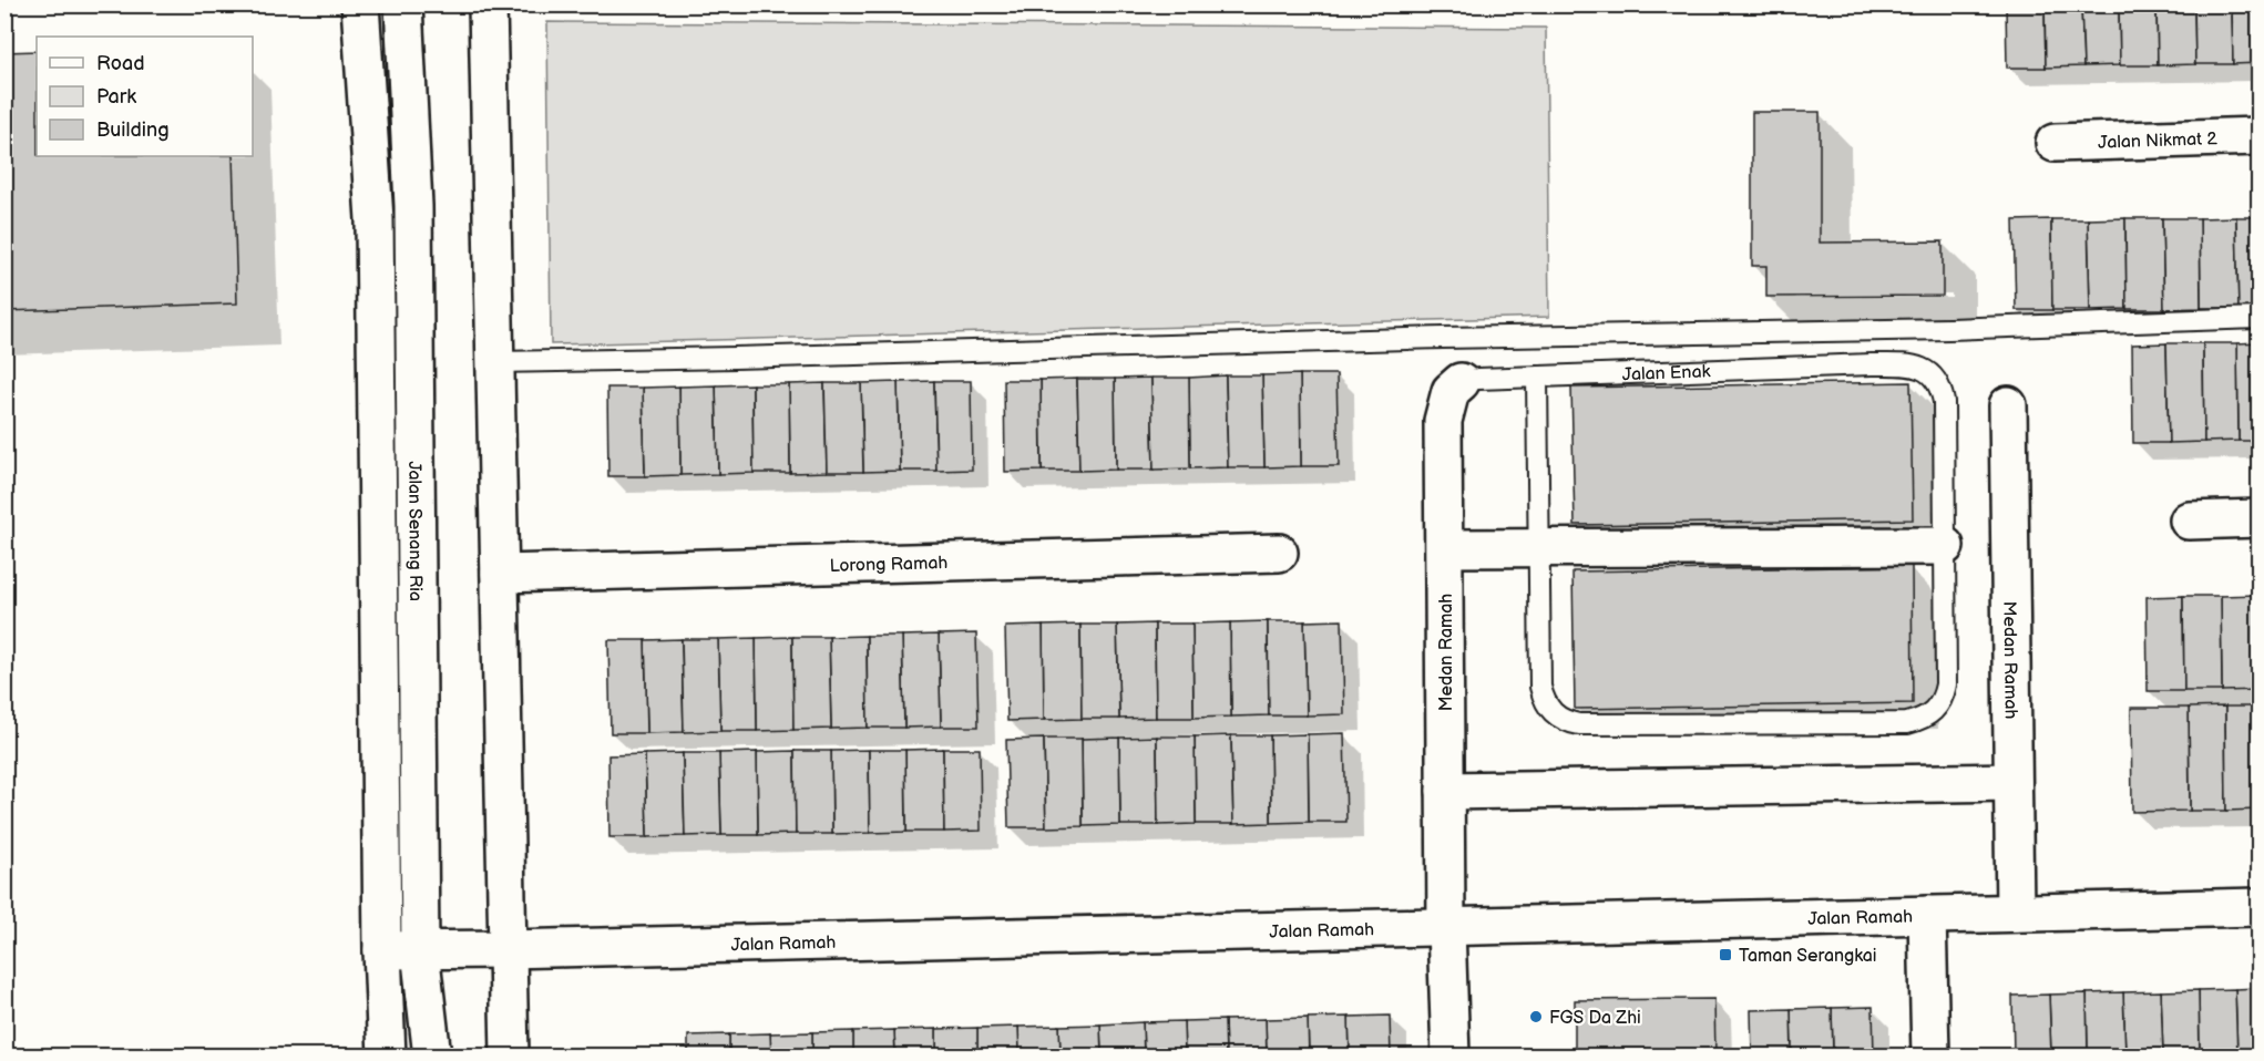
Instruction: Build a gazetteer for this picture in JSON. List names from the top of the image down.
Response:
{
  "streets": {
    "street": [
      "Jalan Nikmat 2",
      "Jalan Senang Ria",
      "Lorong Ramah",
      "Medan Ramah",
      "Jalan Ramah"
    ],
    "lane": ["Jalan Enak"]
  },
  "crossings": [
    ["Jalan Enak", "Medan Ramah"],
    ["Jalan Senang Ria", "Jalan Ramah"],
    ["Medan Ramah", "Jalan Ramah"]
  ],
  "places": {
    "transit": ["Taman Serangkai"],
    "other": ["FGS Da Zhi"]
  },
  "legend": ["Road", "Park", "Building"]
}
